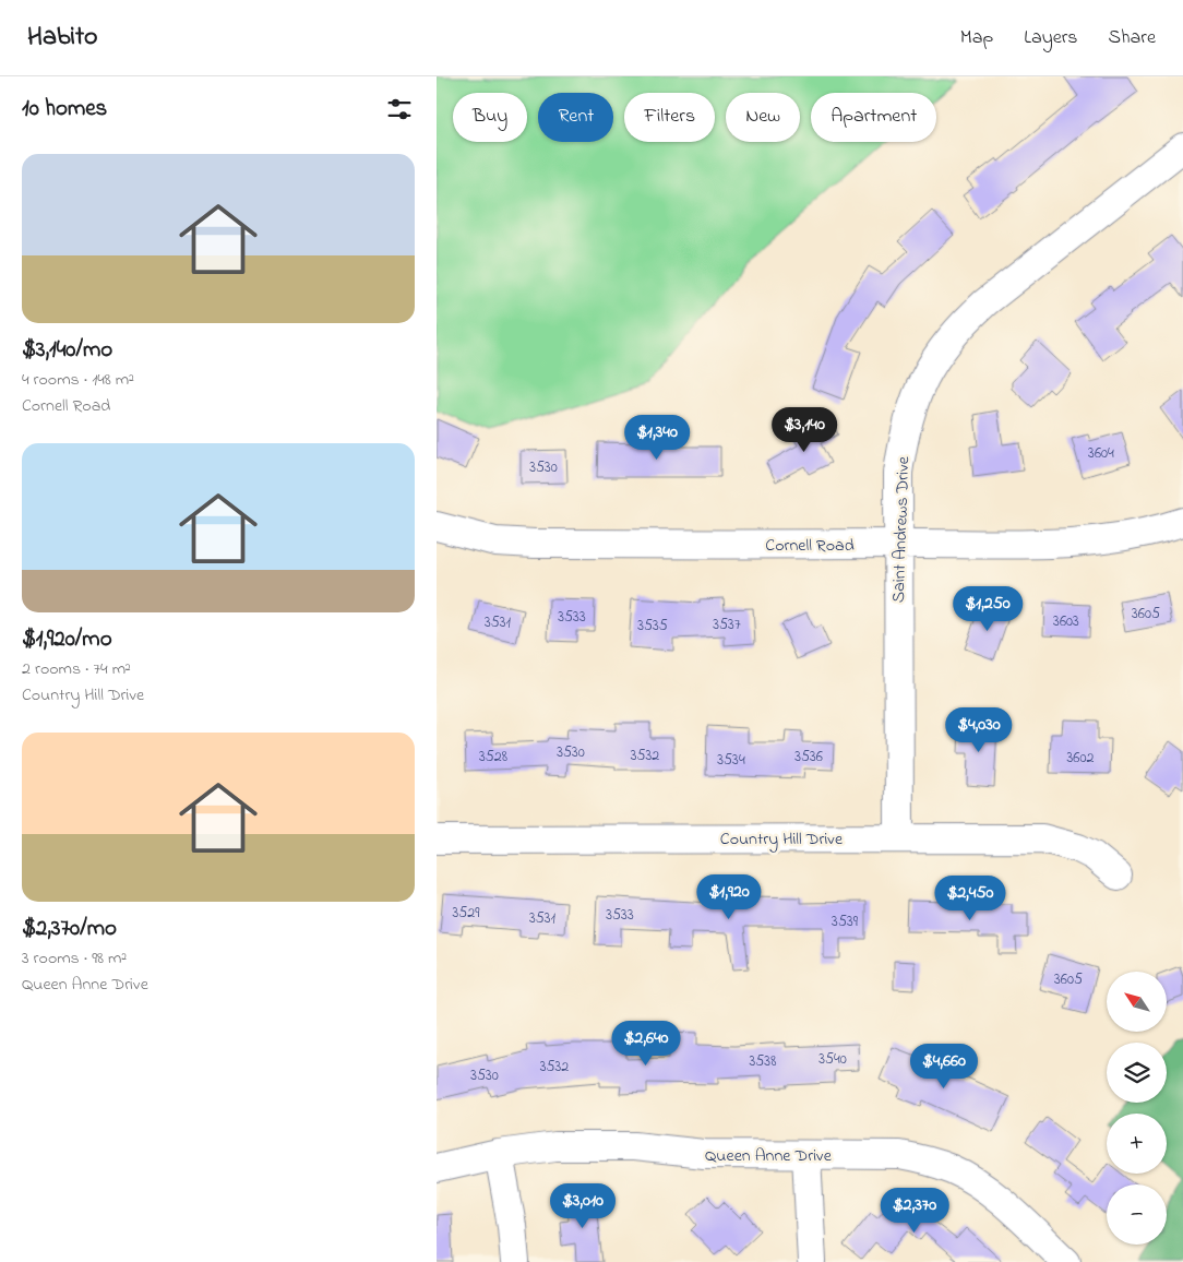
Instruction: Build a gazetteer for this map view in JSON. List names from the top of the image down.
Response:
{
  "streets": {
    "street": [
      "Saint Andrews Drive",
      "Cornell Road",
      "Country Hill Drive",
      "Queen Anne Drive"
    ]
  },
  "crossings": [
    ["Saint Andrews Drive", "Cornell Road"],
    ["Saint Andrews Drive", "Country Hill Drive"]
  ],
  "house_numbers": [
    "3604",
    "3530",
    "3605",
    "3533",
    "3603",
    "3531",
    "3537",
    "3535",
    "3530",
    "3532",
    "3528",
    "3536",
    "3602",
    "3534",
    "3529",
    "3533",
    "3531",
    "3539",
    "3605",
    "3540",
    "3538",
    "3532",
    "3530"
  ],
  "north": "top left",
  "page": {
    "header": "Habito",
    "nav": ["Map", "Layers", "Share"],
    "heading": "10 homes",
    "chip": [
      "Buy",
      "Rent",
      "Filters",
      "New",
      "Apartment"
    ],
    "list": [
      {
        "name": "$3,140/mo",
        "note": "4 rooms · 148 m² · Cornell Road"
      },
      {
        "name": "$1,920/mo",
        "note": "2 rooms · 74 m² · Country Hill Drive"
      },
      {
        "name": "$2,370/mo",
        "note": "3 rooms · 98 m² · Queen Anne Drive"
      }
    ],
    "price": [
      "$3,140",
      "$1,340",
      "$1,250",
      "$4,030",
      "$1,920",
      "$2,450",
      "$2,640",
      "$4,660",
      "$3,010",
      "$2,370"
    ],
    "map_buttons": ["+", "−"]
  }
}
